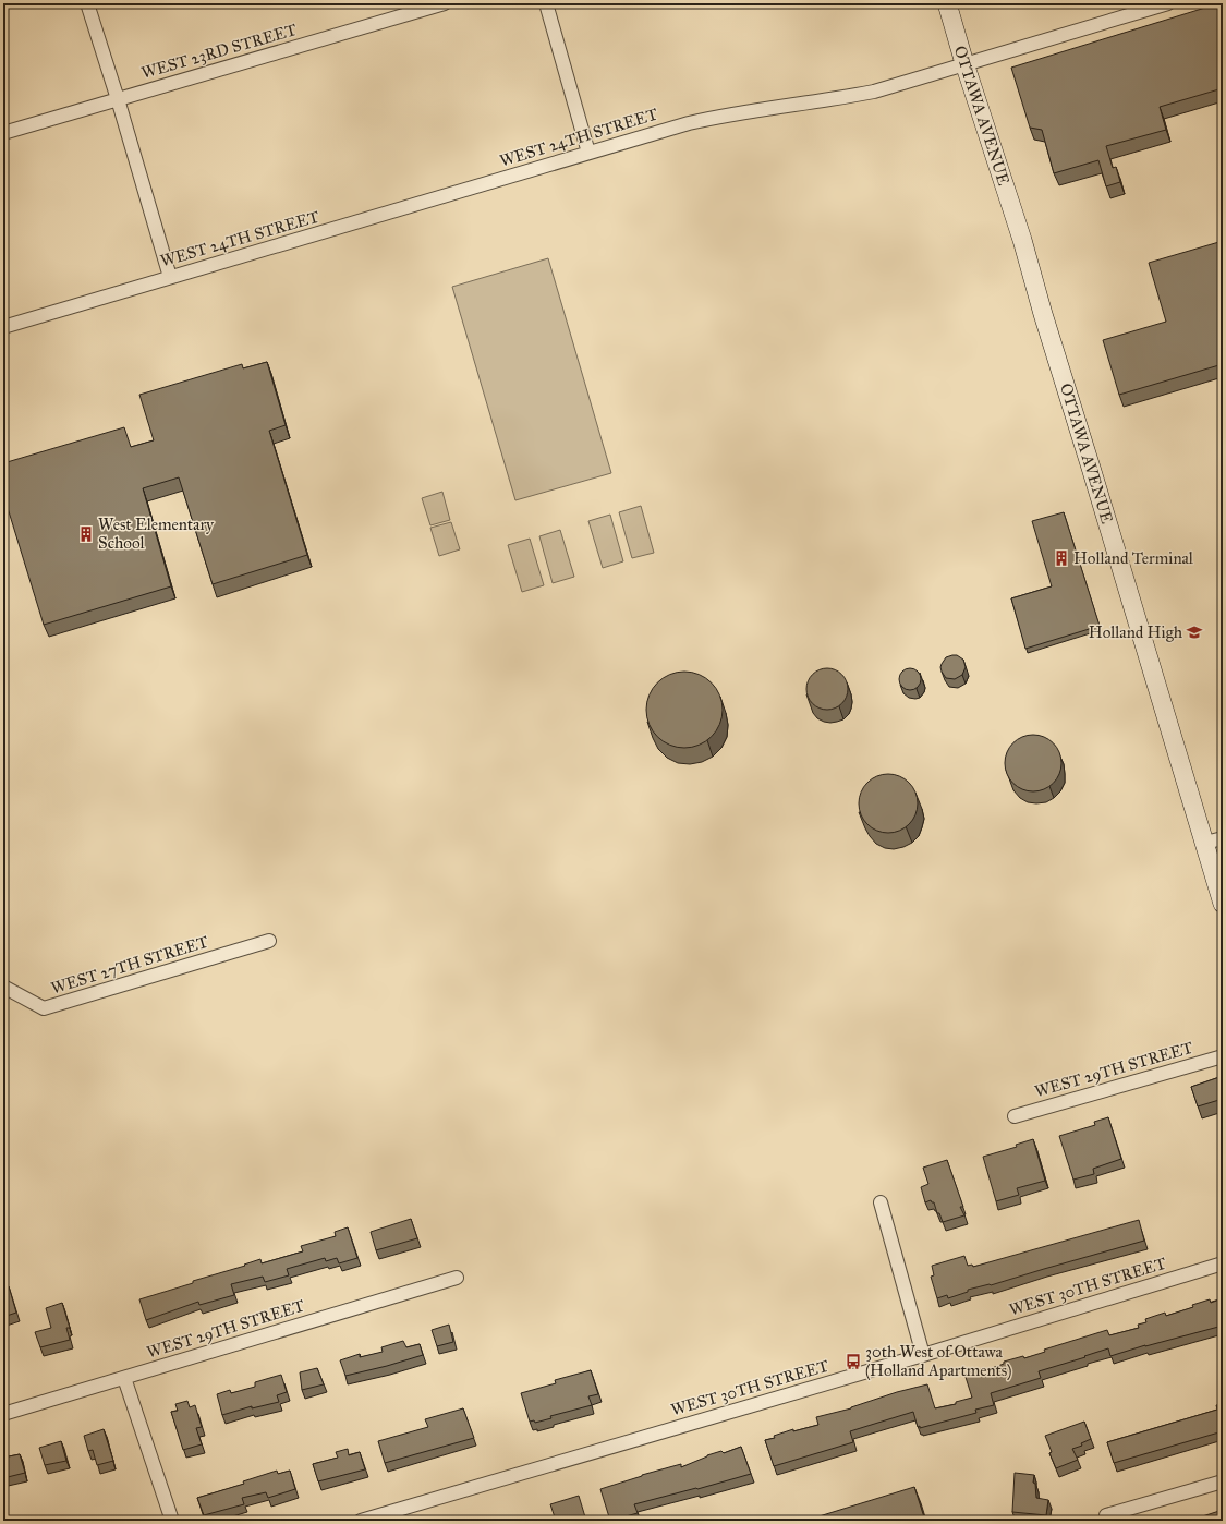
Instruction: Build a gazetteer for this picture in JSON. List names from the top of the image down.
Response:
{
  "streets": {
    "street": [
      "WEST 23RD STREET",
      "OTTAWA AVENUE",
      "WEST 24TH STREET",
      "WEST 27TH STREET",
      "WEST 29TH STREET",
      "WEST 30TH STREET"
    ]
  },
  "crossings": [
    ["OTTAWA AVENUE", "WEST 24TH STREET"]
  ],
  "places": {
    "building": ["West Elementary School", "Holland Terminal"],
    "school or university": ["Holland High"],
    "bus stop": ["30th West of Ottawa (Holland Apartments)"]
  }
}
